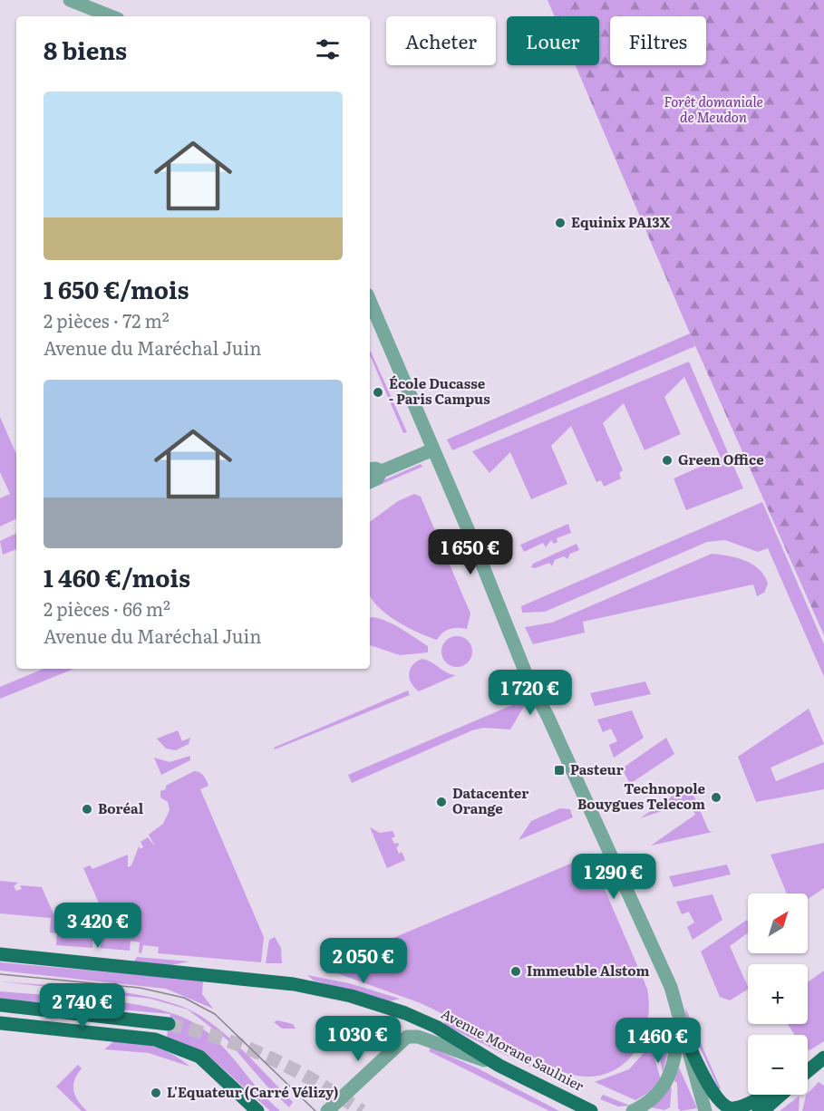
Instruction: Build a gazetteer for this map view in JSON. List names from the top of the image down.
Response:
{
  "streets": {
    "main road": ["Avenue Morane Saulnier"]
  },
  "parks": ["Forêt domaniale de Meudon"],
  "places": {
    "other": [
      "Equinix PA13X",
      "École Ducasse - Paris Campus",
      "Green Office",
      "Technopole Bouygues Telecom",
      "Datacenter Orange",
      "Boréal",
      "Immeuble Alstom",
      "L'Equateur (Carré Vélizy)"
    ],
    "transit": ["Pasteur"]
  },
  "north": "top right",
  "page": {
    "chip": ["Acheter", "Louer", "Filtres"],
    "heading": "8 biens",
    "list": [
      {
        "name": "1 650 €/mois",
        "note": "2 pièces · 72 m² · Avenue du Maréchal Juin"
      },
      {
        "name": "1 460 €/mois",
        "note": "2 pièces · 66 m² · Avenue du Maréchal Juin"
      }
    ],
    "price": [
      "1 650 €",
      "1 720 €",
      "1 290 €",
      "3 420 €",
      "2 050 €",
      "2 740 €",
      "1 030 €",
      "1 460 €"
    ],
    "map_buttons": ["+", "−"]
  }
}
